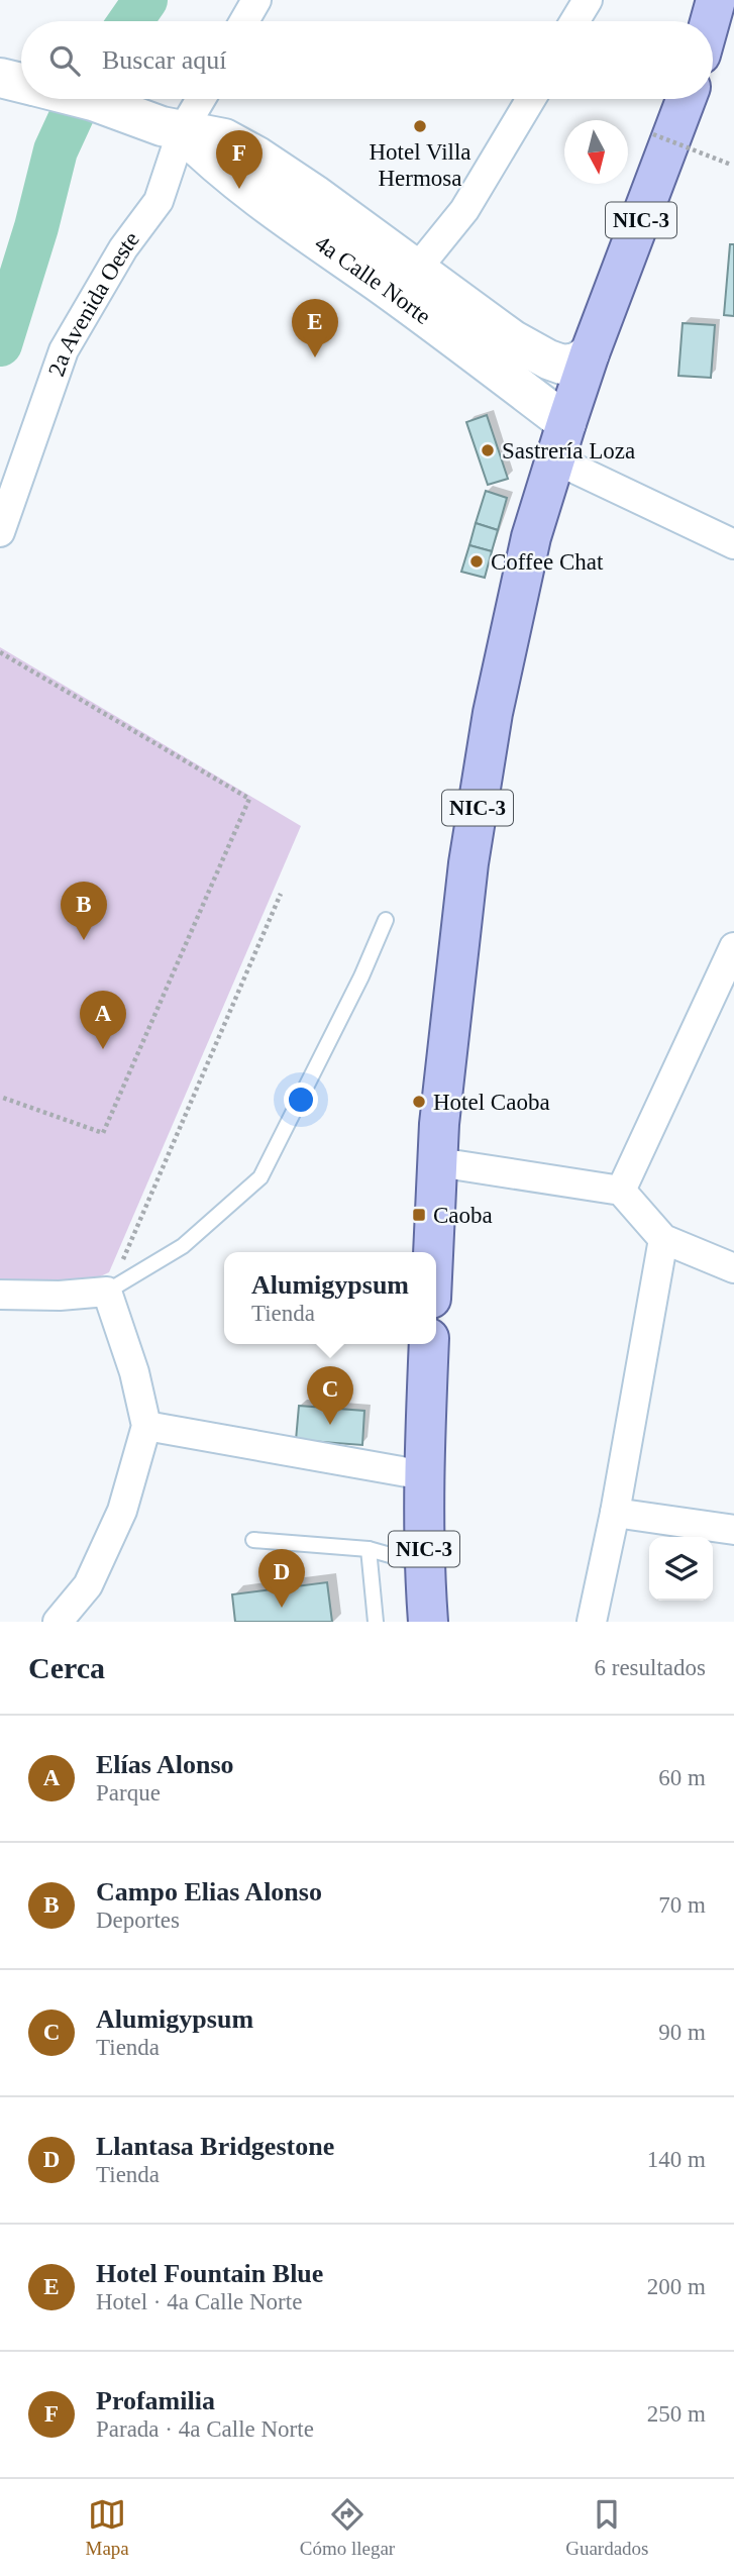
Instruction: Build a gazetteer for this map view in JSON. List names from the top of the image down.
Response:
{
  "streets": {
    "main road": ["NIC-3"],
    "street": ["4a Calle Norte", "2a Avenida Oeste"]
  },
  "crossings": [
    ["NIC-3", "4a Calle Norte"],
    ["4a Calle Norte", "2a Avenida Oeste"]
  ],
  "places": {
    "other": [
      "Hotel Villa Hermosa",
      "Sastrería Loza",
      "Coffee Chat",
      "Hotel Caoba"
    ],
    "transit": ["Caoba"]
  },
  "north": "bottom",
  "page": {
    "search": "Buscar aquí",
    "pins": [
      "F",
      "E",
      "B",
      "A",
      "C",
      "D"
    ],
    "popup": ["Alumigypsum", "Tienda"],
    "heading": ["Cerca", "6 resultados"],
    "list": [
      {
        "mark": "A",
        "name": "Elías Alonso",
        "note": "Parque",
        "value": "60 m"
      },
      {
        "mark": "B",
        "name": "Campo Elias Alonso",
        "note": "Deportes",
        "value": "70 m"
      },
      {
        "mark": "C",
        "name": "Alumigypsum",
        "note": "Tienda",
        "value": "90 m"
      },
      {
        "mark": "D",
        "name": "Llantasa Bridgestone",
        "note": "Tienda",
        "value": "140 m"
      },
      {
        "mark": "E",
        "name": "Hotel Fountain Blue",
        "note": "Hotel · 4a Calle Norte",
        "value": "200 m"
      },
      {
        "mark": "F",
        "name": "Profamilia",
        "note": "Parada · 4a Calle Norte",
        "value": "250 m"
      }
    ],
    "nav": ["Mapa", "Cómo llegar", "Guardados"]
  }
}
